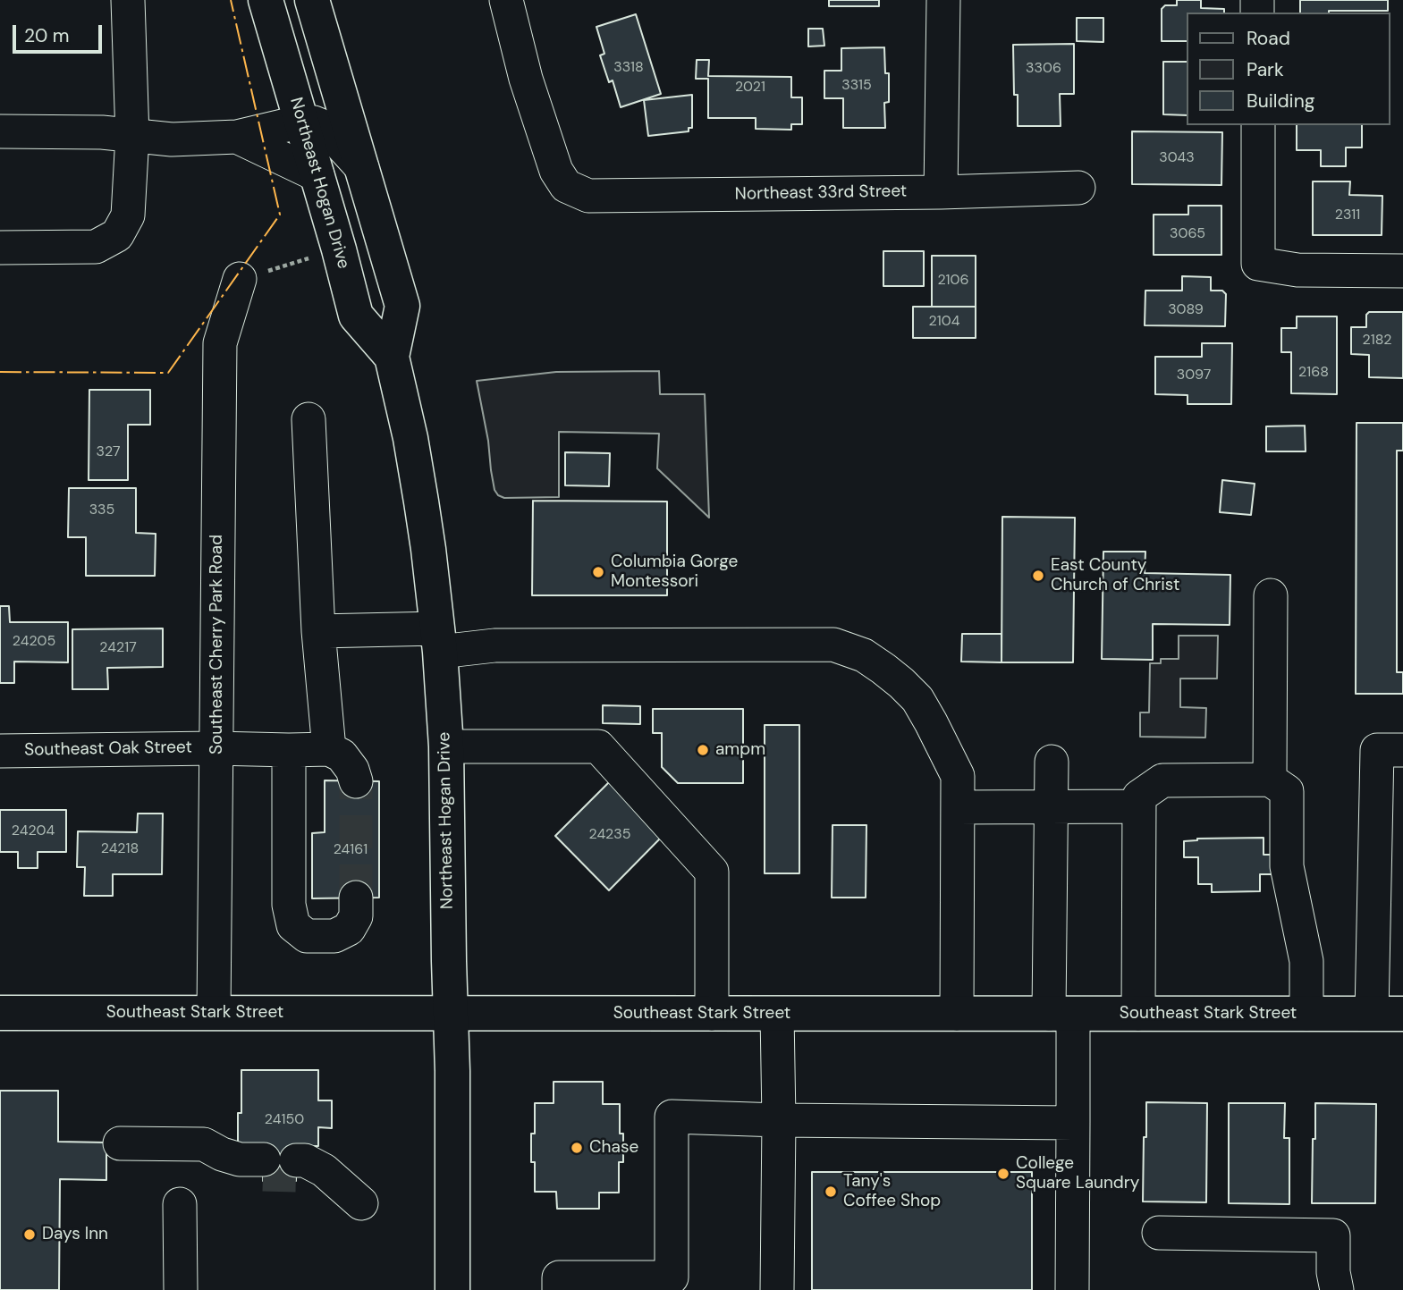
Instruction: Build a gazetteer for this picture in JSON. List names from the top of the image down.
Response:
{
  "streets": {
    "main road": ["Northeast Hogan Drive", "Southeast Stark Street"],
    "street": ["Northeast 33rd Street", "Southeast Cherry Park Road", "Southeast Oak Street"]
  },
  "crossings": [
    ["Northeast Hogan Drive", "Southeast Stark Street"],
    ["Southeast Cherry Park Road", "Southeast Oak Street"],
    ["Southeast Cherry Park Road", "Southeast Stark Street"]
  ],
  "places": [
    "Columbia Gorge Montessori",
    "East County Church of Christ",
    "ampm",
    "Chase",
    "College Square Laundry",
    "Tany's Coffee Shop",
    "Days Inn"
  ],
  "house_numbers": [
    "3318",
    "3306",
    "3315",
    "2021",
    "3043",
    "2311",
    "3065",
    "2106",
    "3089",
    "2104",
    "2182",
    "2168",
    "3097",
    "327",
    "335",
    "24205",
    "24217",
    "24204",
    "24235",
    "24218",
    "24161",
    "24150"
  ],
  "legend": ["Road", "Park", "Building"],
  "scale_bar": "20 m"
}
